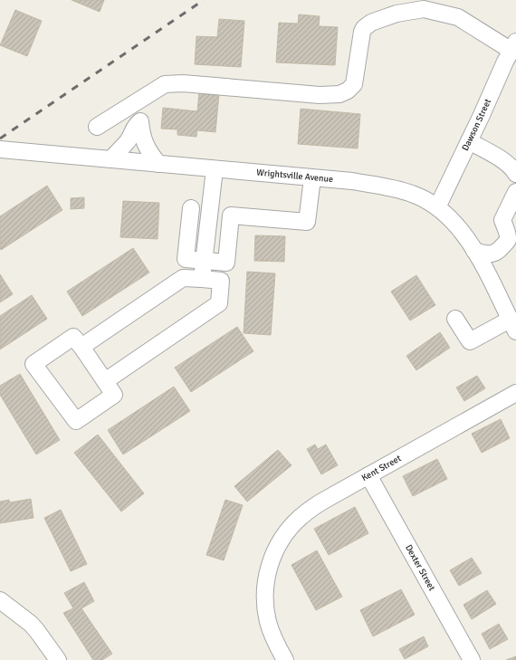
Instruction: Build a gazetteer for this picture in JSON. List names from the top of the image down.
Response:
{
  "streets": {
    "street": [
      "Dawson Street",
      "Wrightsville Avenue",
      "Kent Street",
      "Dexter Street"
    ]
  },
  "crossings": [
    ["Dawson Street", "Wrightsville Avenue"],
    ["Kent Street", "Dexter Street"]
  ]
}
